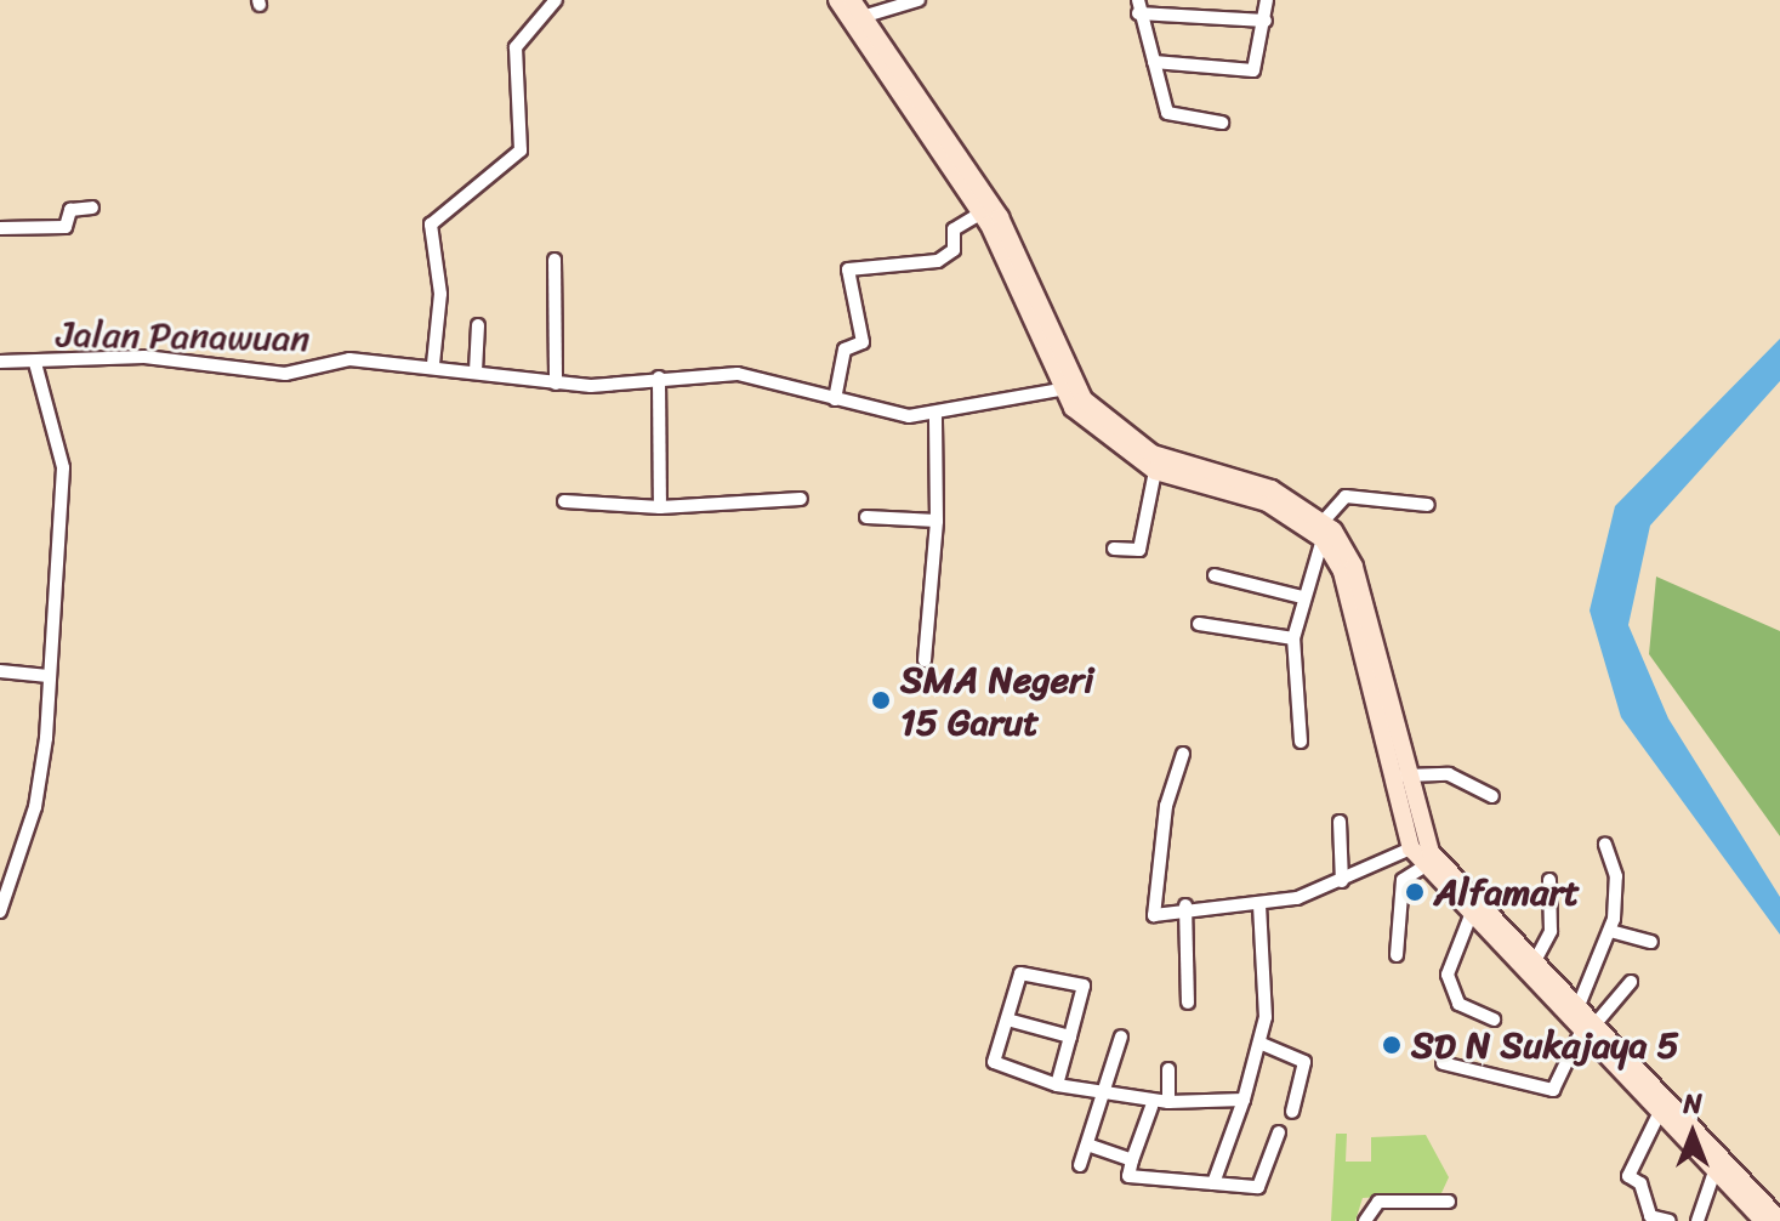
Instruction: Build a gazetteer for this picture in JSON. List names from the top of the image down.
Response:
{
  "streets": {
    "street": ["Jalan Panawuan"]
  },
  "places": ["SMA Negeri 15 Garut", "Alfamart", "SD N Sukajaya 5"],
  "north": "top"
}
